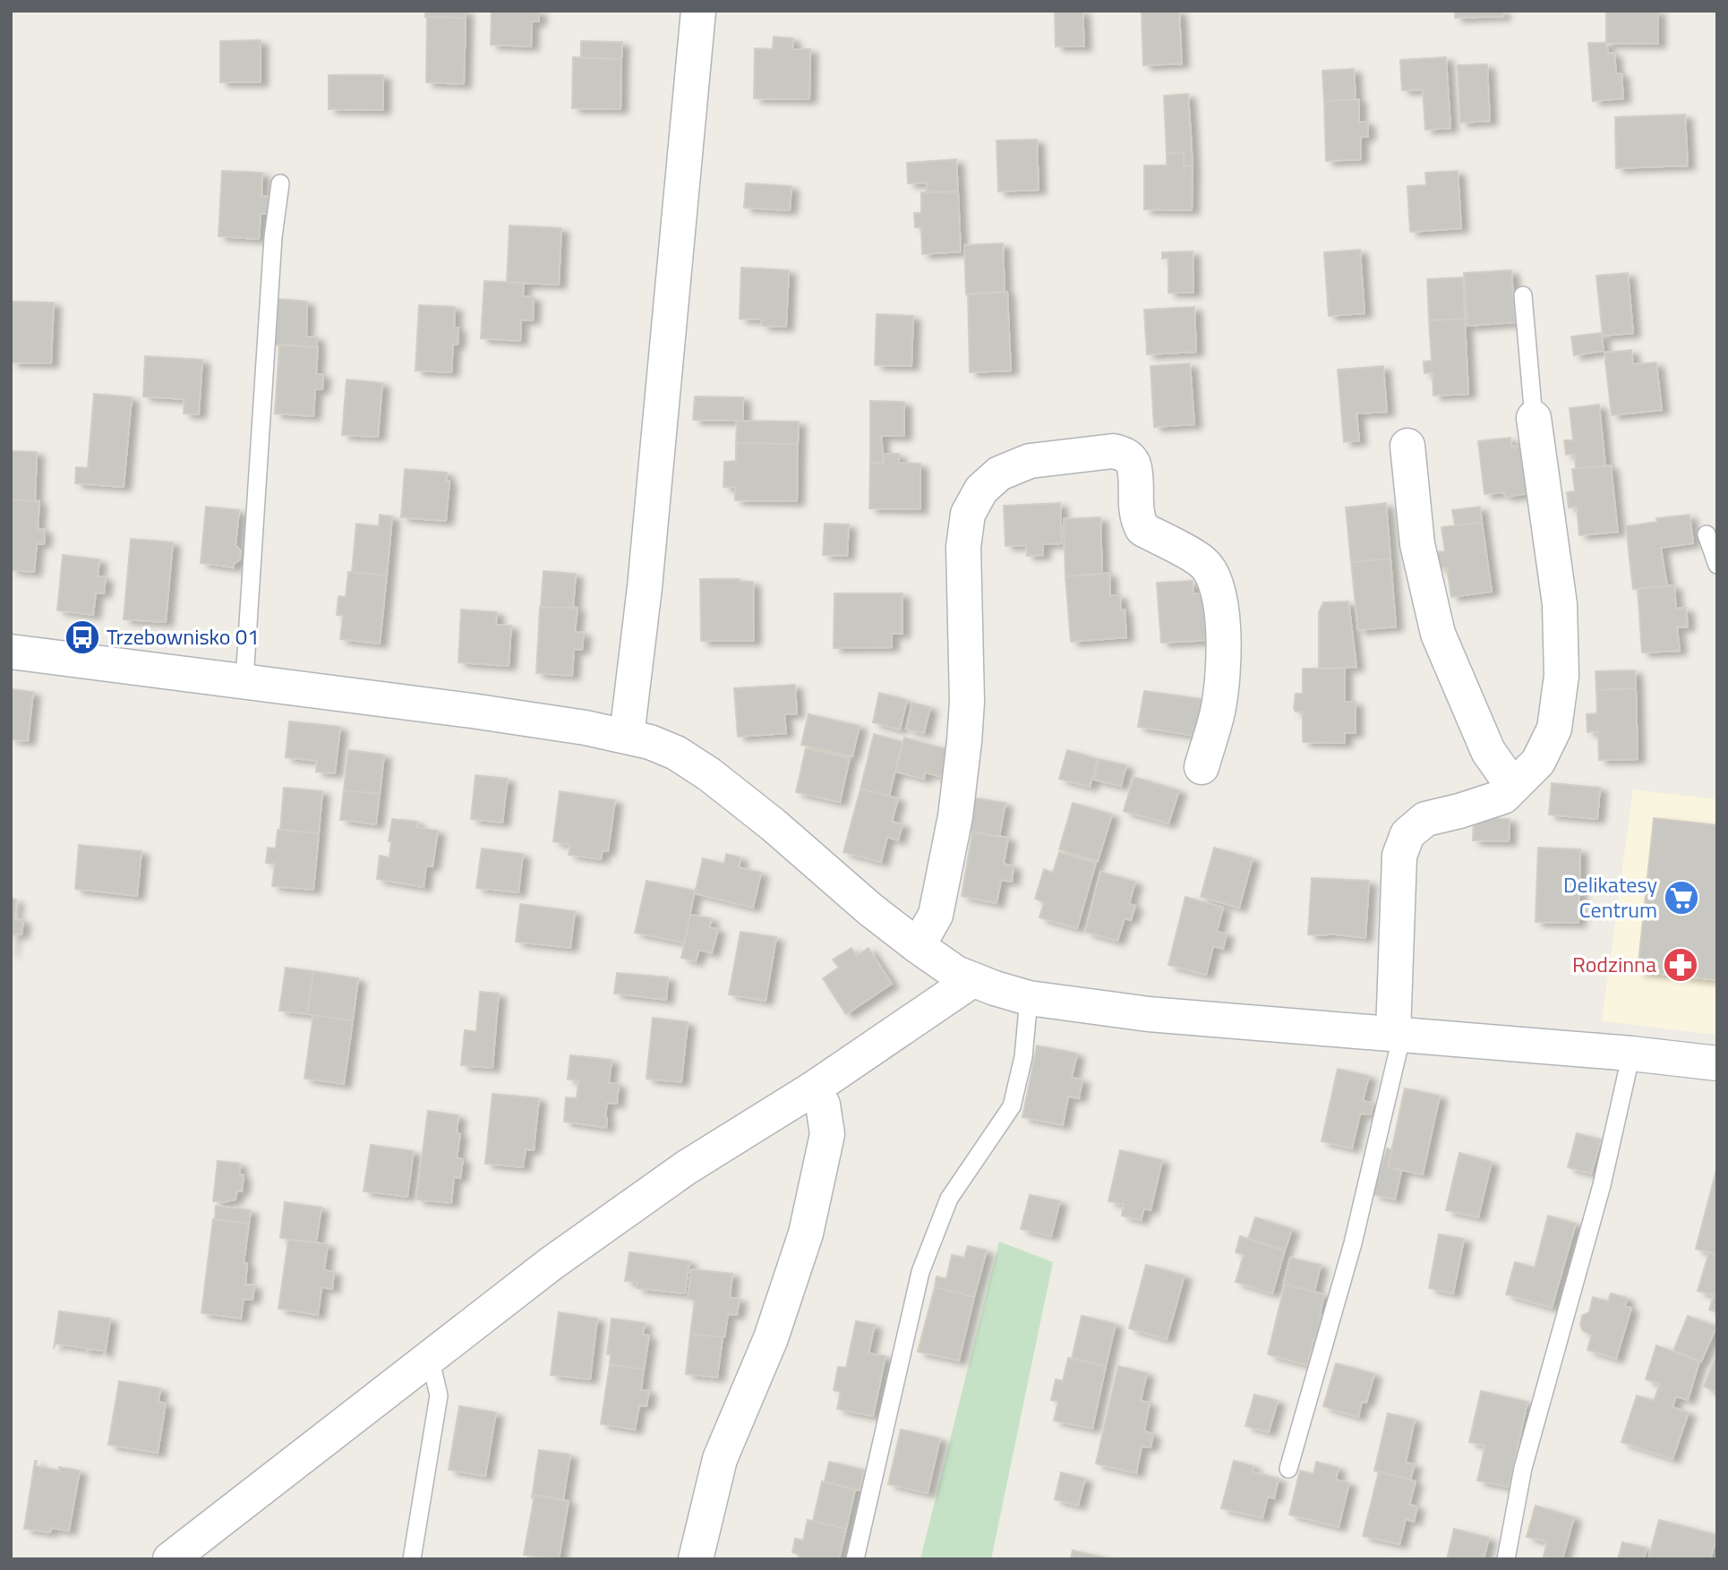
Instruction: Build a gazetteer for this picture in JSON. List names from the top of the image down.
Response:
{
  "places": {
    "bus stop": ["Trzebownisko 01"],
    "supermarket": ["Delikatesy Centrum"],
    "pharmacy": ["Rodzinna"]
  }
}
